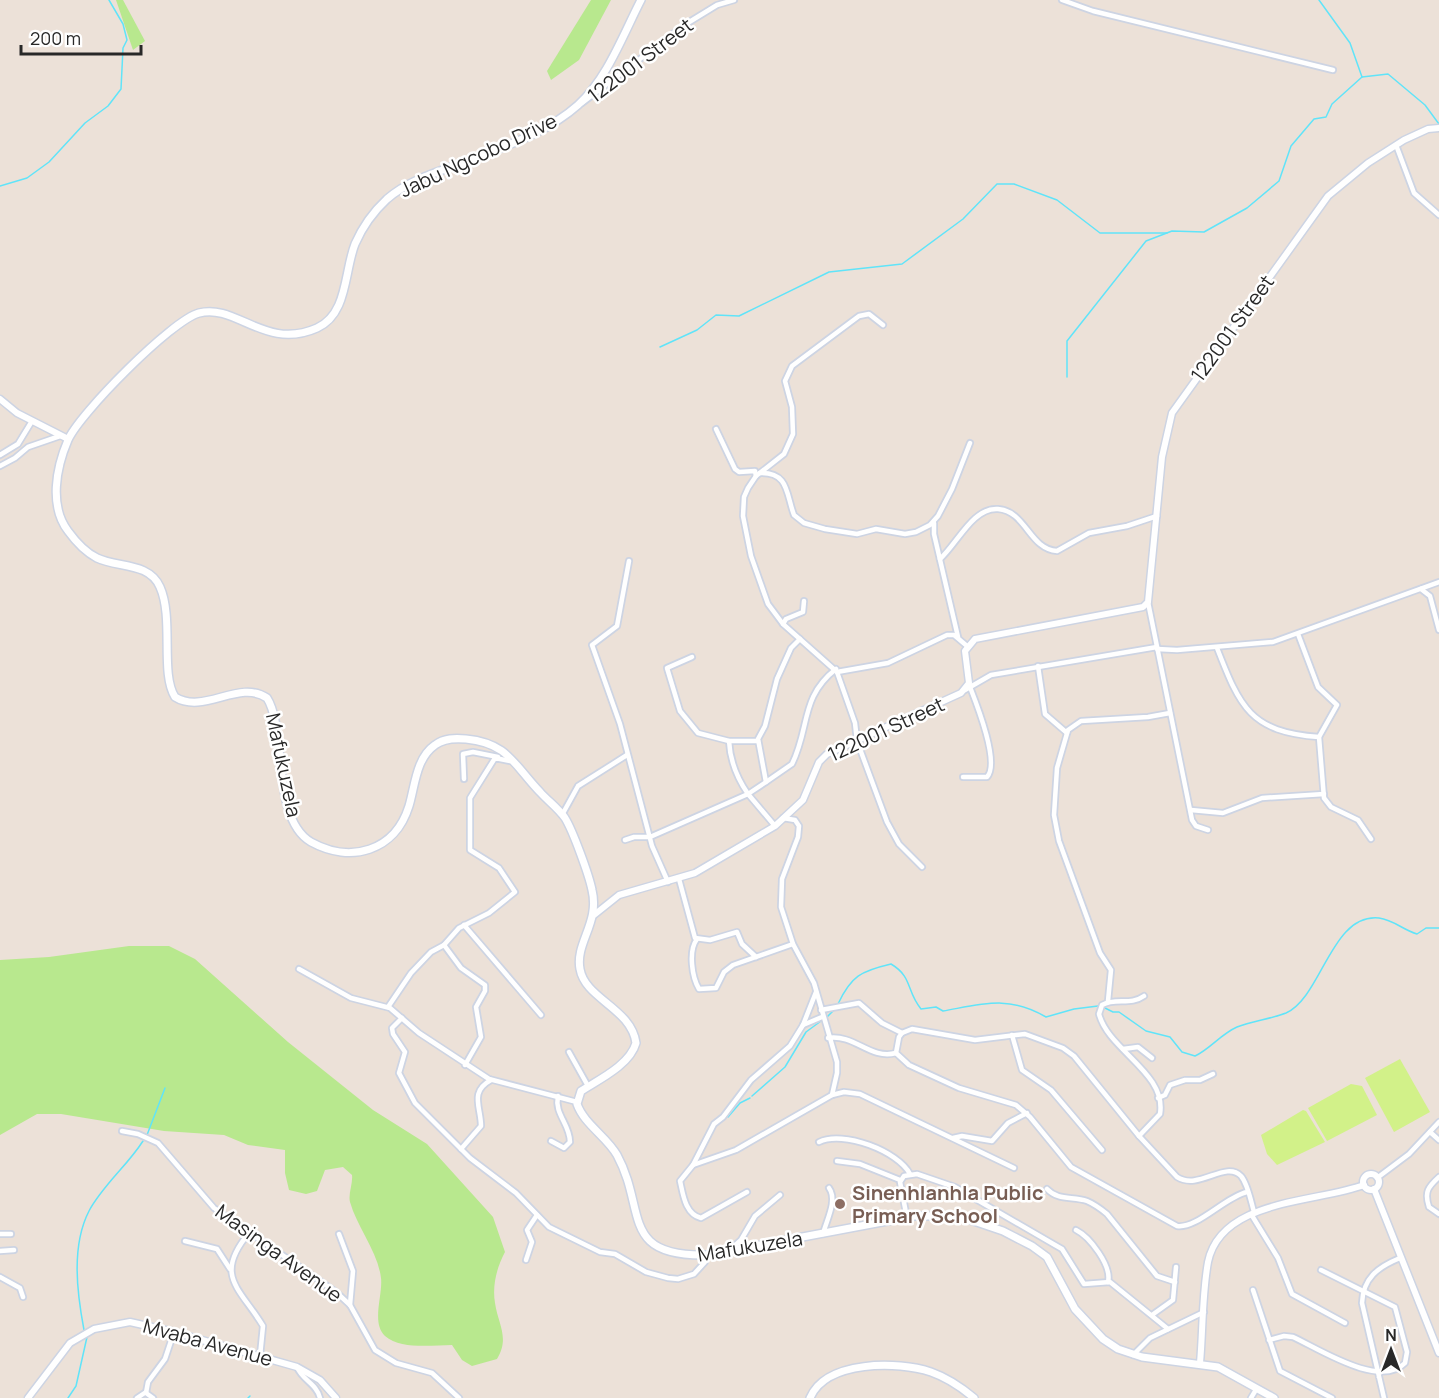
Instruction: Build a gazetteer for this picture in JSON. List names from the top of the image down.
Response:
{
  "streets": {
    "main road": ["Jabu Ngcobo Drive", "Mafukuzela"],
    "street": ["122001 Street", "Masinga Avenue", "Mvaba Avenue"]
  },
  "crossings": [
    ["122001 Street", "Jabu Ngcobo Drive"],
    ["122001 Street", "Mafukuzela"],
    ["Jabu Ngcobo Drive", "Mafukuzela"]
  ],
  "places": ["Sinenhlanhla Public Primary School"],
  "scale_bar": "200 m",
  "north": "top"
}
